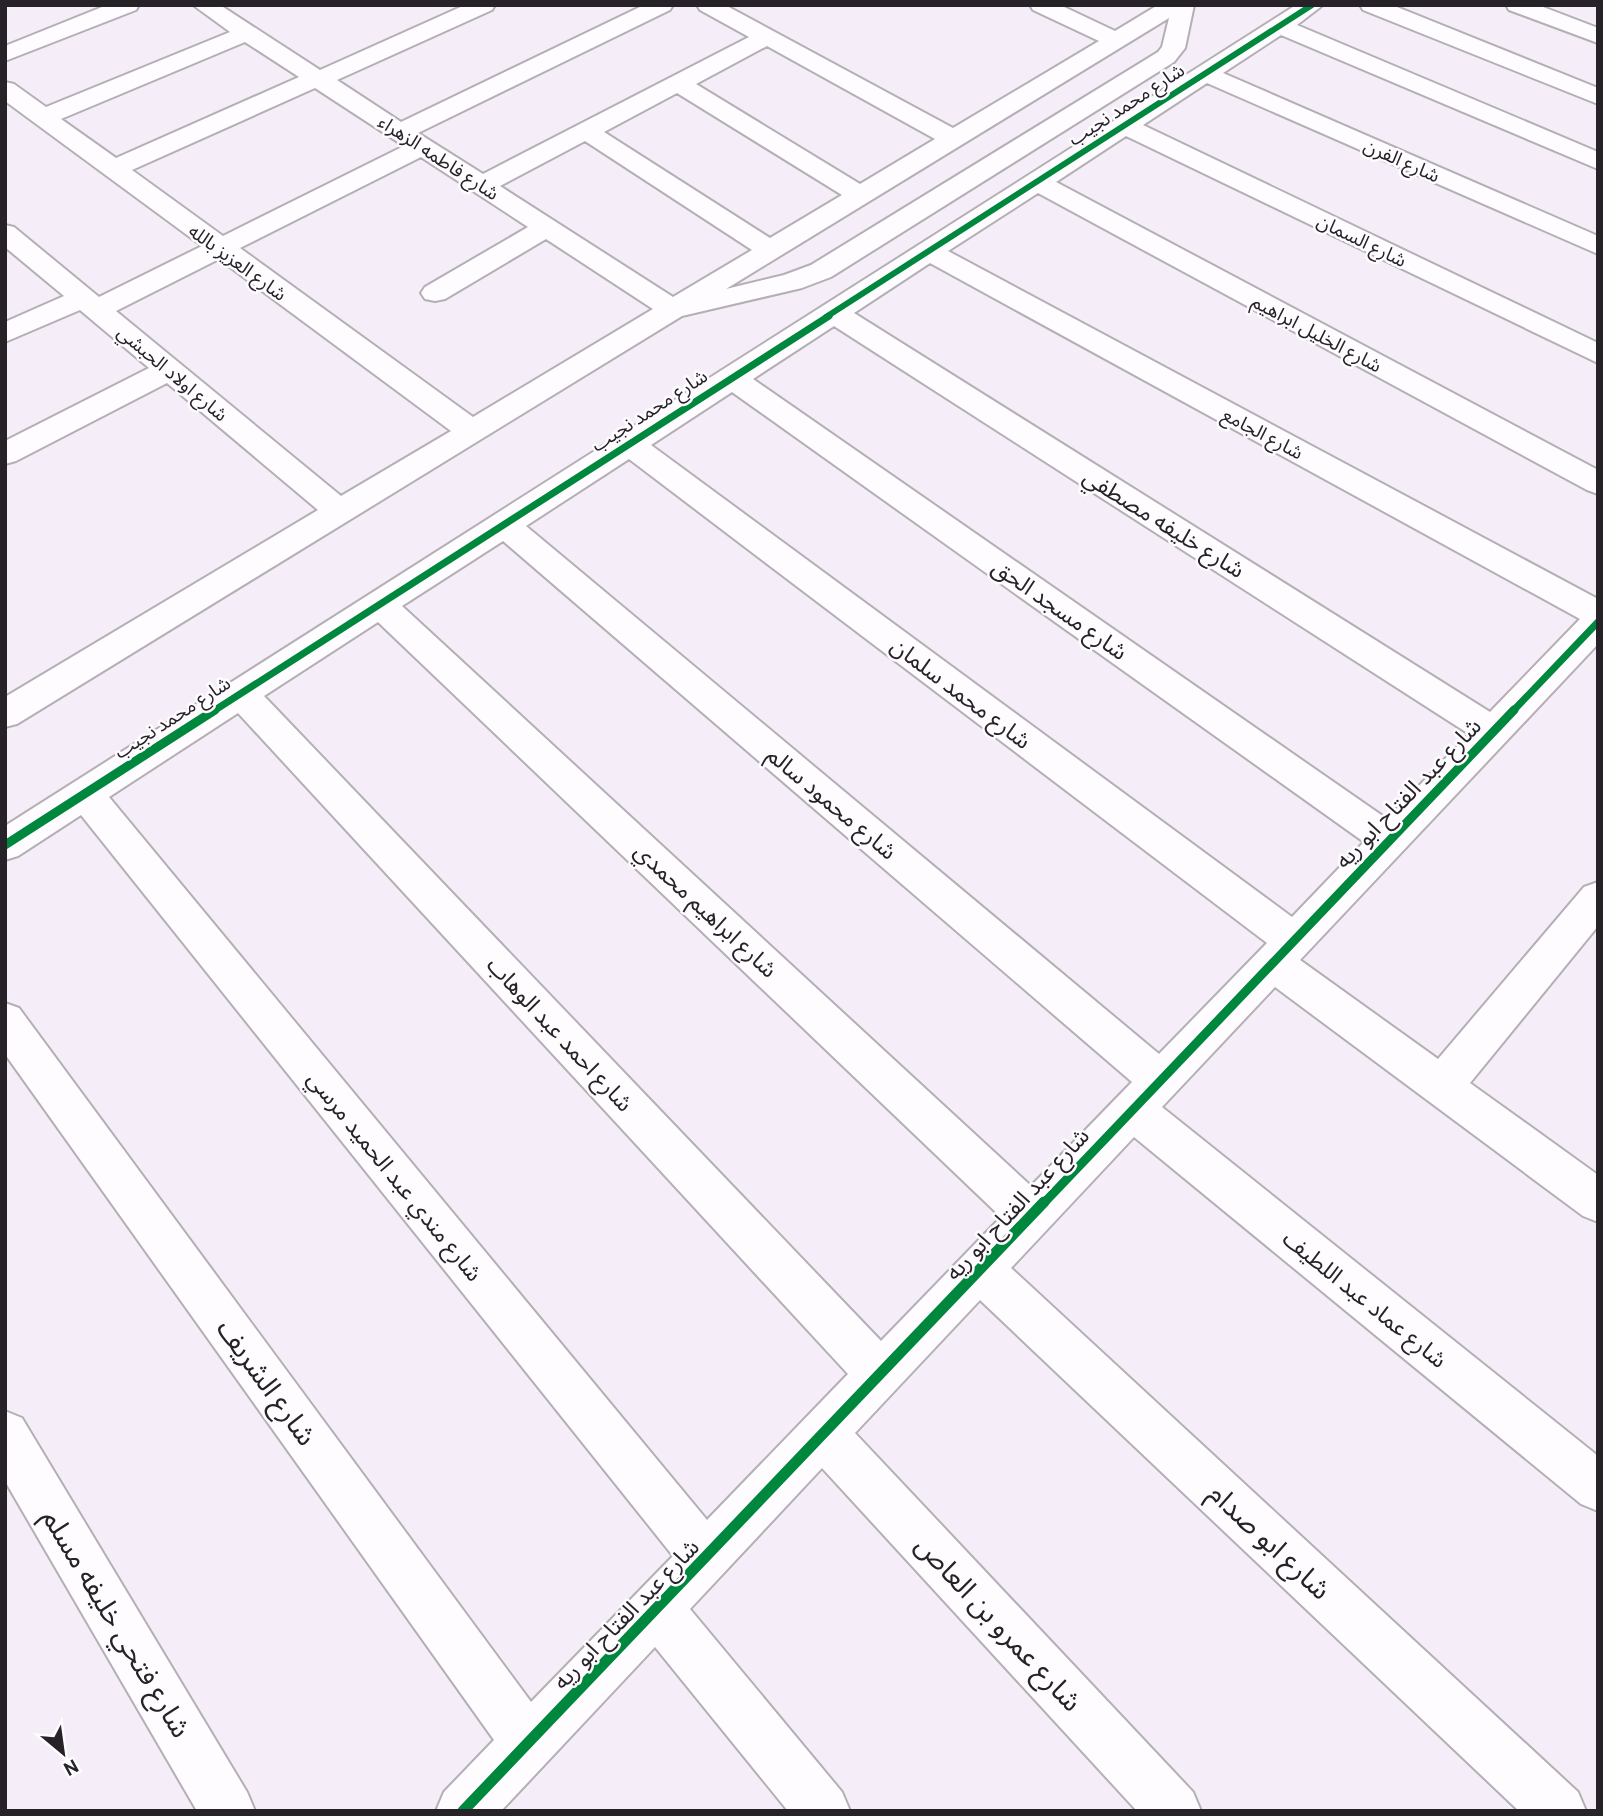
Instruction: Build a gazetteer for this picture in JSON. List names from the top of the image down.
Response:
{
  "streets": {
    "street": [
      "شارع محمد نجيب",
      "شارع فاطمه الزهراء",
      "شارع الفرن",
      "شارع السمان",
      "شارع العزيز بالله",
      "شارع الخليل ابراهيم",
      "شارع اولاد الحبشي",
      "شارع الجامع",
      "شارع خليفه مصطفي",
      "شارع مسجد الحق",
      "شارع محمد سلمان",
      "شارع عبد الفتاح ابو ريه",
      "شارع محمود سالم",
      "شارع ابراهيم محمدي",
      "شارع احمد عبد الوهاب",
      "شارع مندي عبد الحميد مرسي",
      "شارع عماد عبد اللطيف",
      "شارع الشريف",
      "شارع ابو صدام",
      "شارع فتحي خليفه مسلم",
      "شارع عمرو بن العاص"
    ]
  },
  "crossings": [
    ["شارع محمد نجيب", "شارع الفرن"],
    ["شارع محمد نجيب", "شارع السمان"],
    ["شارع محمد نجيب", "شارع الخليل ابراهيم"],
    ["شارع محمد نجيب", "شارع الجامع"],
    ["شارع محمد نجيب", "شارع خليفه مصطفي"],
    ["شارع محمد نجيب", "شارع مسجد الحق"],
    ["شارع محمد نجيب", "شارع محمد سلمان"],
    ["شارع محمد نجيب", "شارع محمود سالم"],
    ["شارع محمد نجيب", "شارع ابراهيم محمدي"],
    ["شارع محمد نجيب", "شارع احمد عبد الوهاب"],
    ["شارع محمد نجيب", "شارع مندي عبد الحميد مرسي"],
    ["شارع خليفه مصطفي", "شارع عبد الفتاح ابو ريه"],
    ["شارع مسجد الحق", "شارع عبد الفتاح ابو ريه"],
    ["شارع محمد سلمان", "شارع عبد الفتاح ابو ريه"],
    ["شارع عبد الفتاح ابو ريه", "شارع محمود سالم"],
    ["شارع عبد الفتاح ابو ريه", "شارع ابراهيم محمدي"],
    ["شارع عبد الفتاح ابو ريه", "شارع احمد عبد الوهاب"],
    ["شارع عبد الفتاح ابو ريه", "شارع مندي عبد الحميد مرسي"],
    ["شارع عبد الفتاح ابو ريه", "شارع عماد عبد اللطيف"],
    ["شارع عبد الفتاح ابو ريه", "شارع الشريف"],
    ["شارع عبد الفتاح ابو ريه", "شارع ابو صدام"],
    ["شارع عبد الفتاح ابو ريه", "شارع عمرو بن العاص"],
    ["شارع محمود سالم", "شارع عماد عبد اللطيف"]
  ],
  "north": "bottom right"
}
